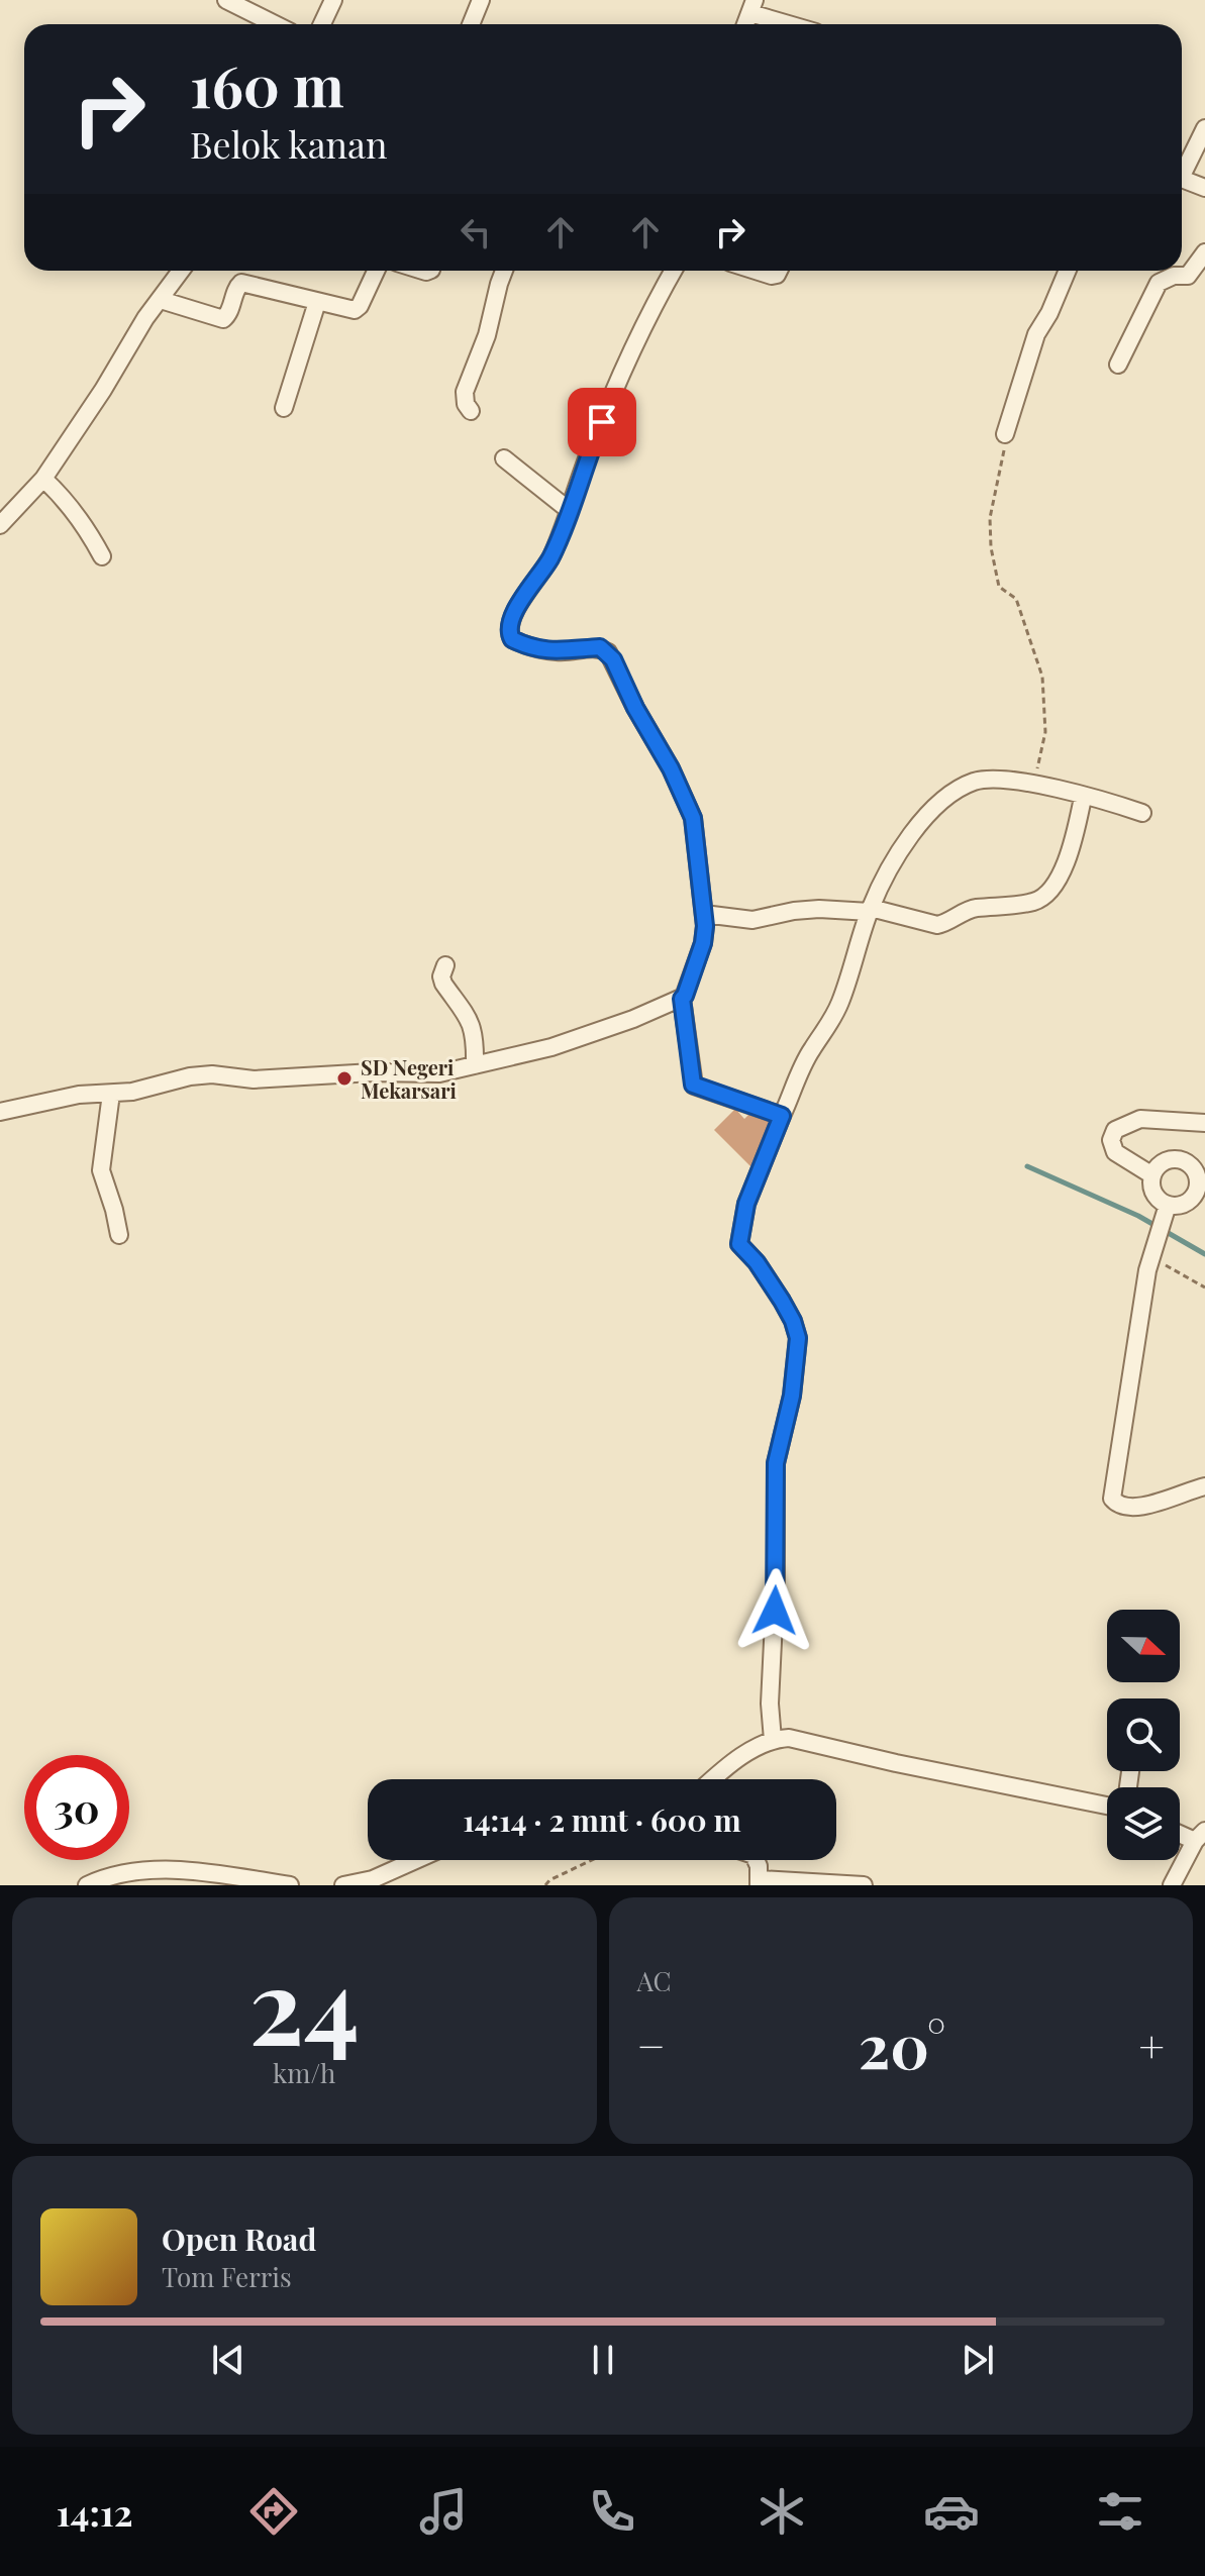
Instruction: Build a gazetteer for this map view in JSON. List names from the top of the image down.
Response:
{
  "places": ["SD Negeri Mekarsari"],
  "north": "right",
  "page": {
    "turn": ["160 m", "Belok kanan"],
    "limit": "30",
    "trip": "14:14 · 2 mnt · 600 m",
    "tile": [
      ["24", "km/h"],
      "AC"
    ],
    "heat": ["−", "20°", "+"],
    "song": ["Open Road", "Tom Ferris"],
    "tabs": "14:12"
  }
}
